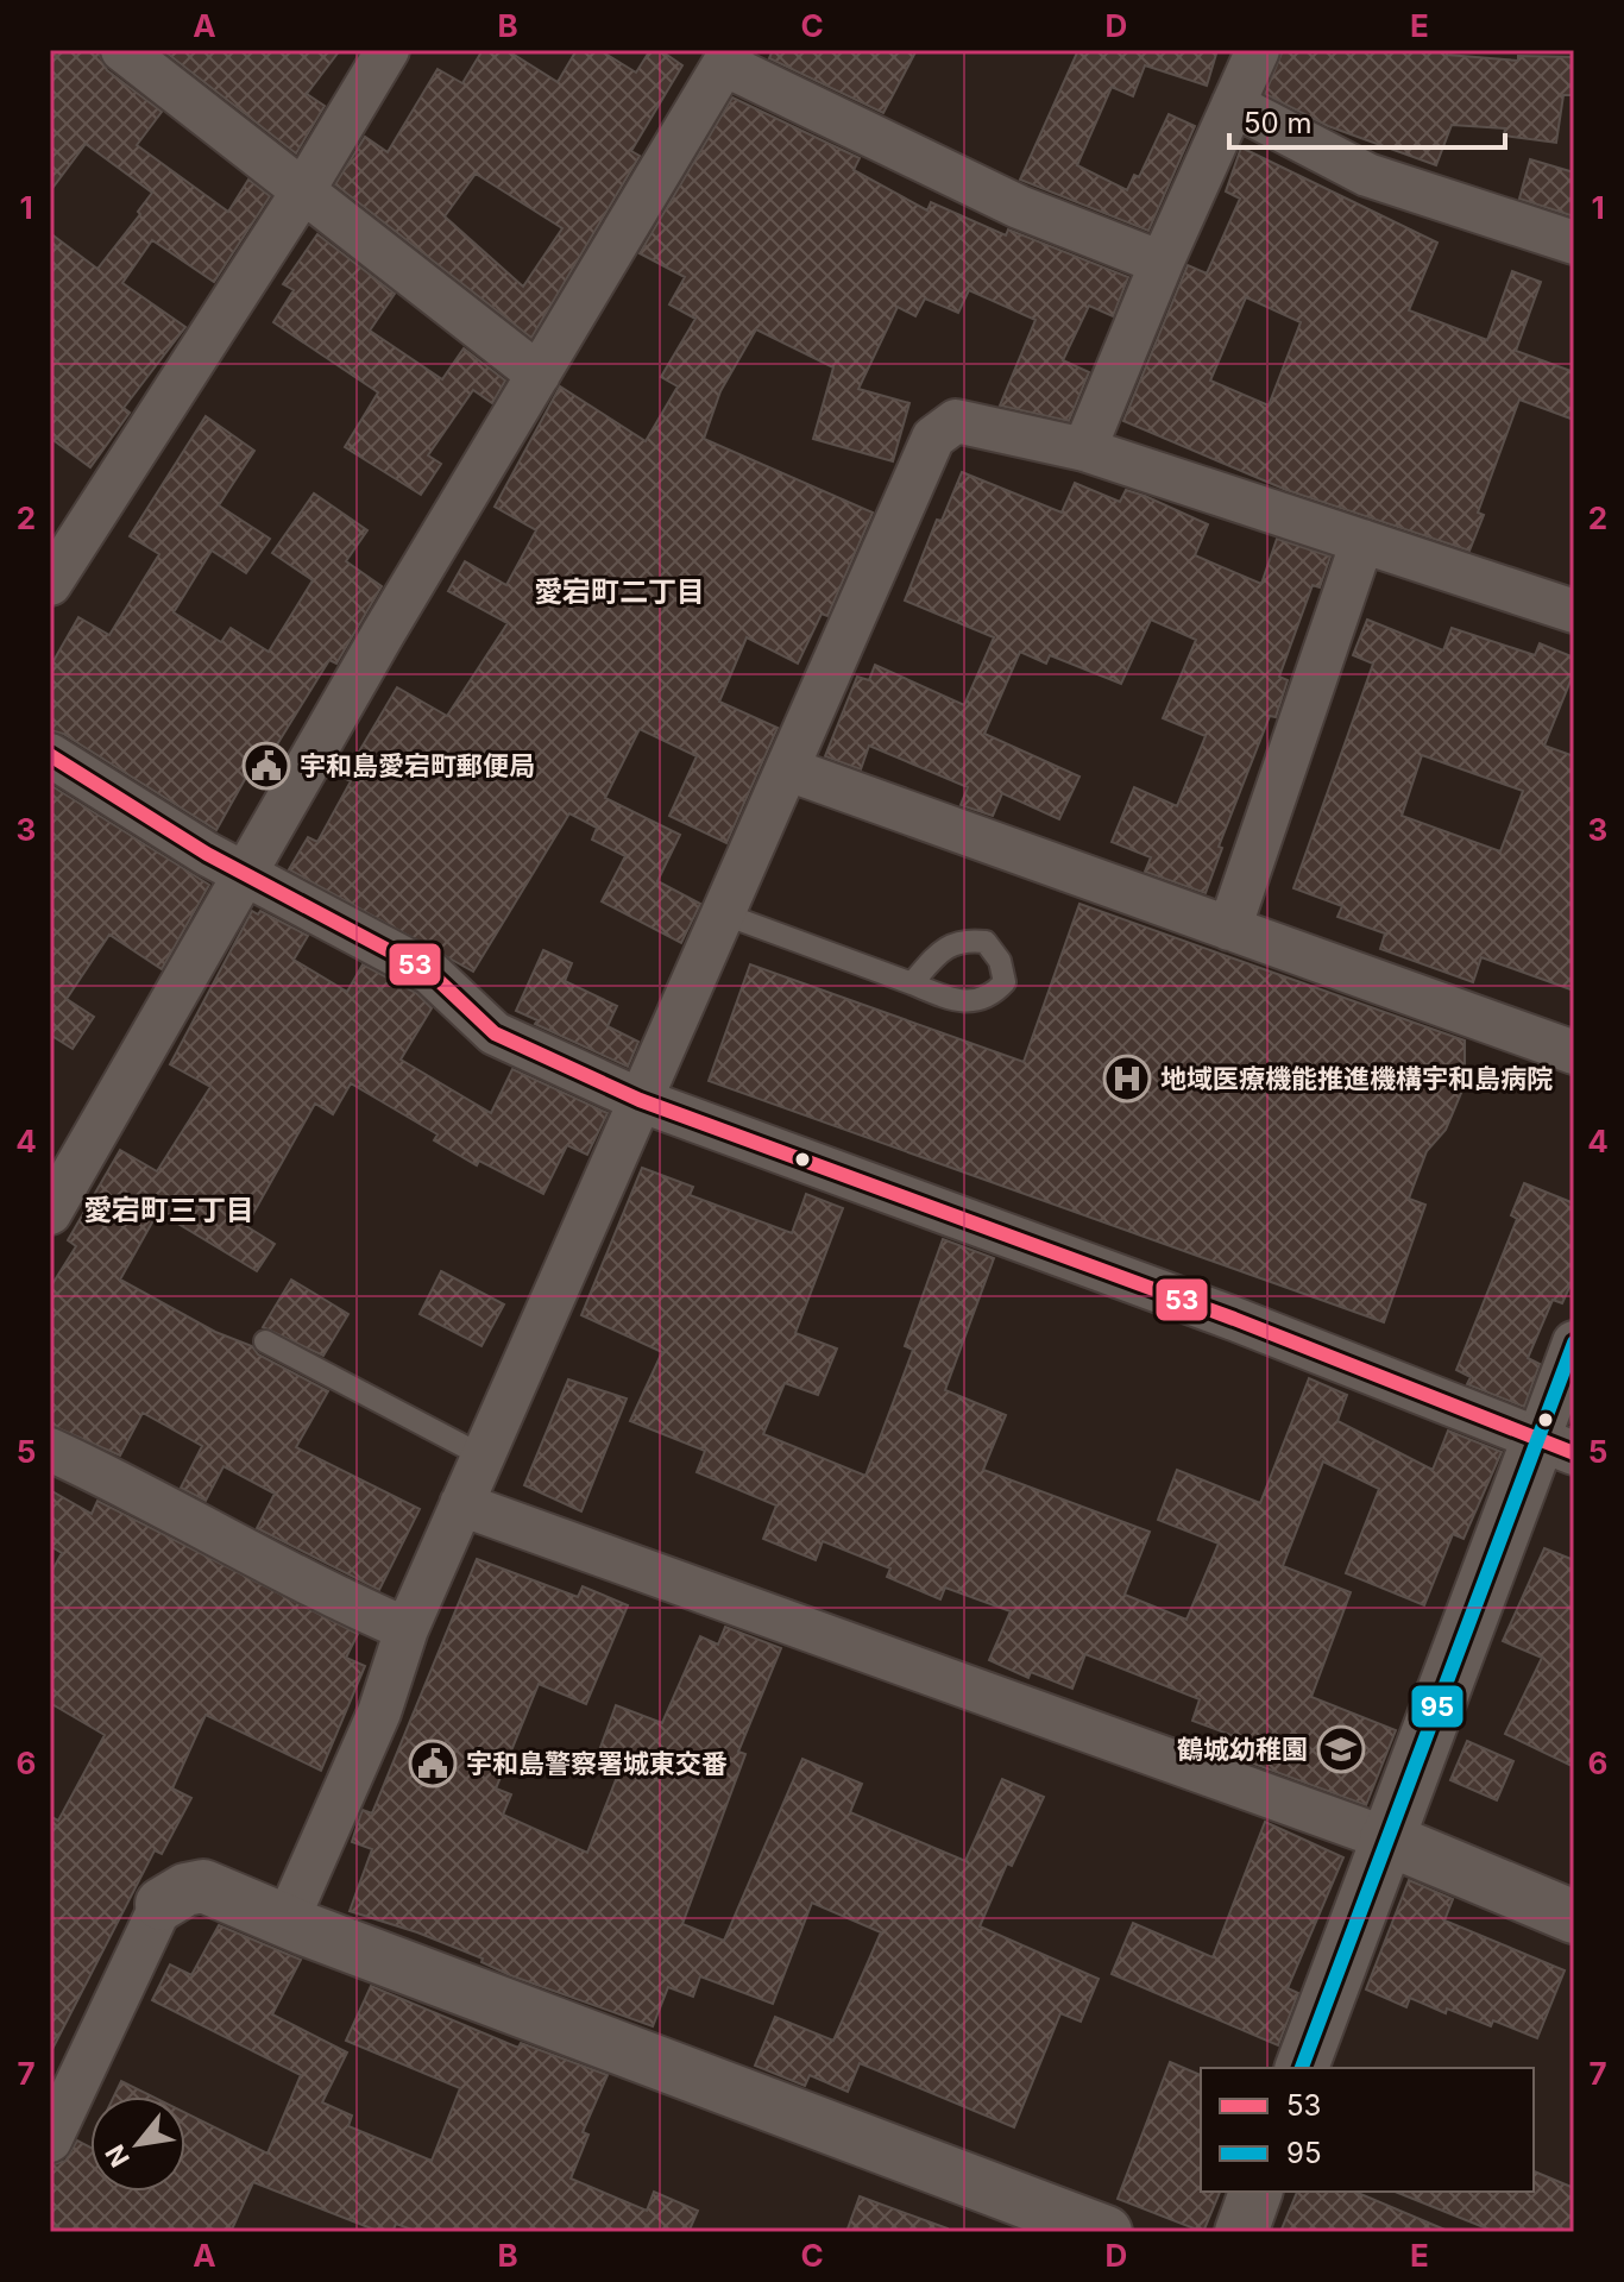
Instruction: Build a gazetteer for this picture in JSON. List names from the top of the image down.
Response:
{
  "districts": ["愛宕町二丁目", "愛宕町三丁目"],
  "places": {
    "public building": ["宇和島愛宕町郵便局", "宇和島警察署城東交番"],
    "hospital": ["地域医療機能推進機構宇和島病院"],
    "school or university": ["鶴城幼稚園"]
  },
  "lines": ["transit line 53", "transit line 95"],
  "legend": ["53", "95"],
  "scale_bar": "50 m",
  "north": "bottom left",
  "grid": {
    "columns": [
      "A",
      "B",
      "C",
      "D",
      "E"
    ],
    "rows": [
      "1",
      "2",
      "3",
      "4",
      "5",
      "6",
      "7"
    ]
  }
}
